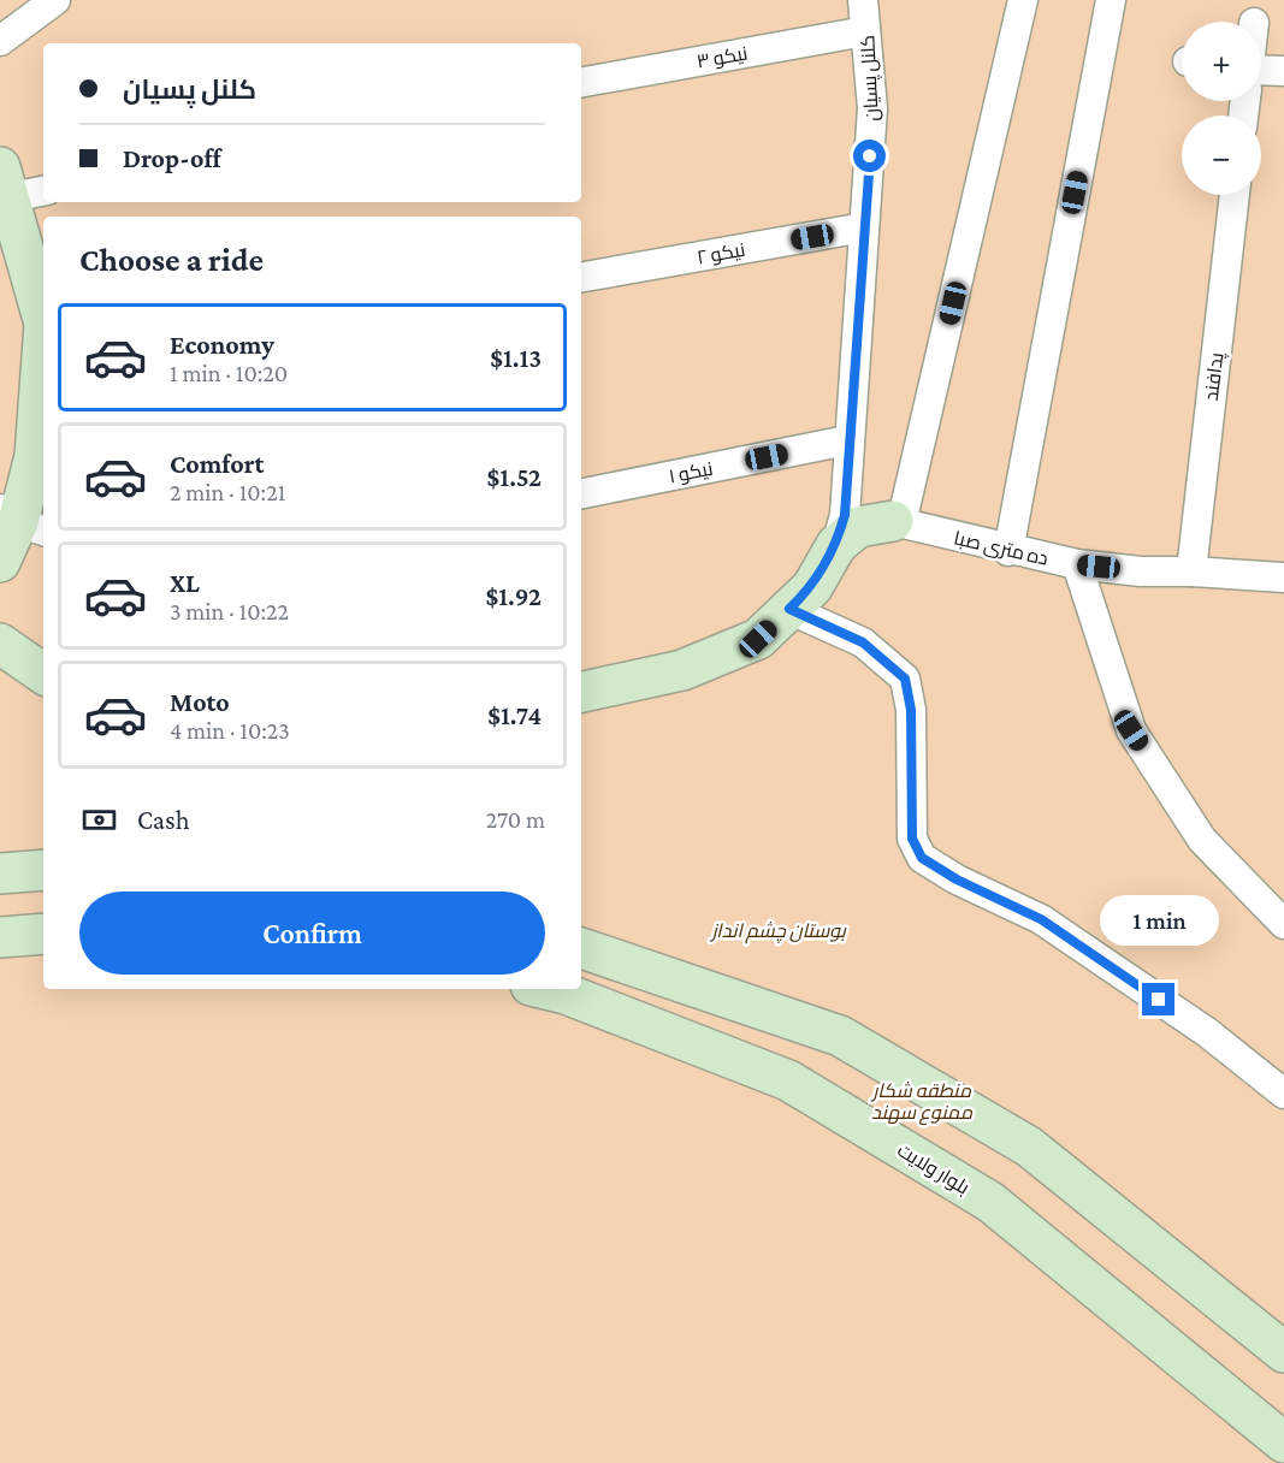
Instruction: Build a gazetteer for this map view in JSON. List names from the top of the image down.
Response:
{
  "streets": {
    "main road": ["بلوار ولایت"],
    "street": [
      "نیکو ۳",
      "کلنل پسیان",
      "نیکو ۲",
      "پدافند",
      "نیکو ۱",
      "ده متری صبا"
    ]
  },
  "crossings": [
    ["نیکو ۳", "کلنل پسیان"],
    ["کلنل پسیان", "نیکو ۲"],
    ["کلنل پسیان", "نیکو ۱"],
    ["پدافند", "ده متری صبا"]
  ],
  "parks": ["بوستان چشم انداز", "منطقه شکار ممنوع سهند"],
  "page": {
    "map_buttons": ["+", "−"],
    "banner": ["کلنل پسیان", "Drop-off"],
    "heading": "Choose a ride",
    "list": [
      {
        "name": "Economy",
        "note": "1 min · 10:20",
        "value": "$1.13"
      },
      {
        "name": "Comfort",
        "note": "2 min · 10:21",
        "value": "$1.52"
      },
      {
        "name": "XL",
        "note": "3 min · 10:22",
        "value": "$1.92"
      },
      {
        "name": "Moto",
        "note": "4 min · 10:23",
        "value": "$1.74"
      }
    ],
    "pay": ["Cash", "270 m"],
    "buttons": "Confirm",
    "bubble": "1 min"
  }
}
